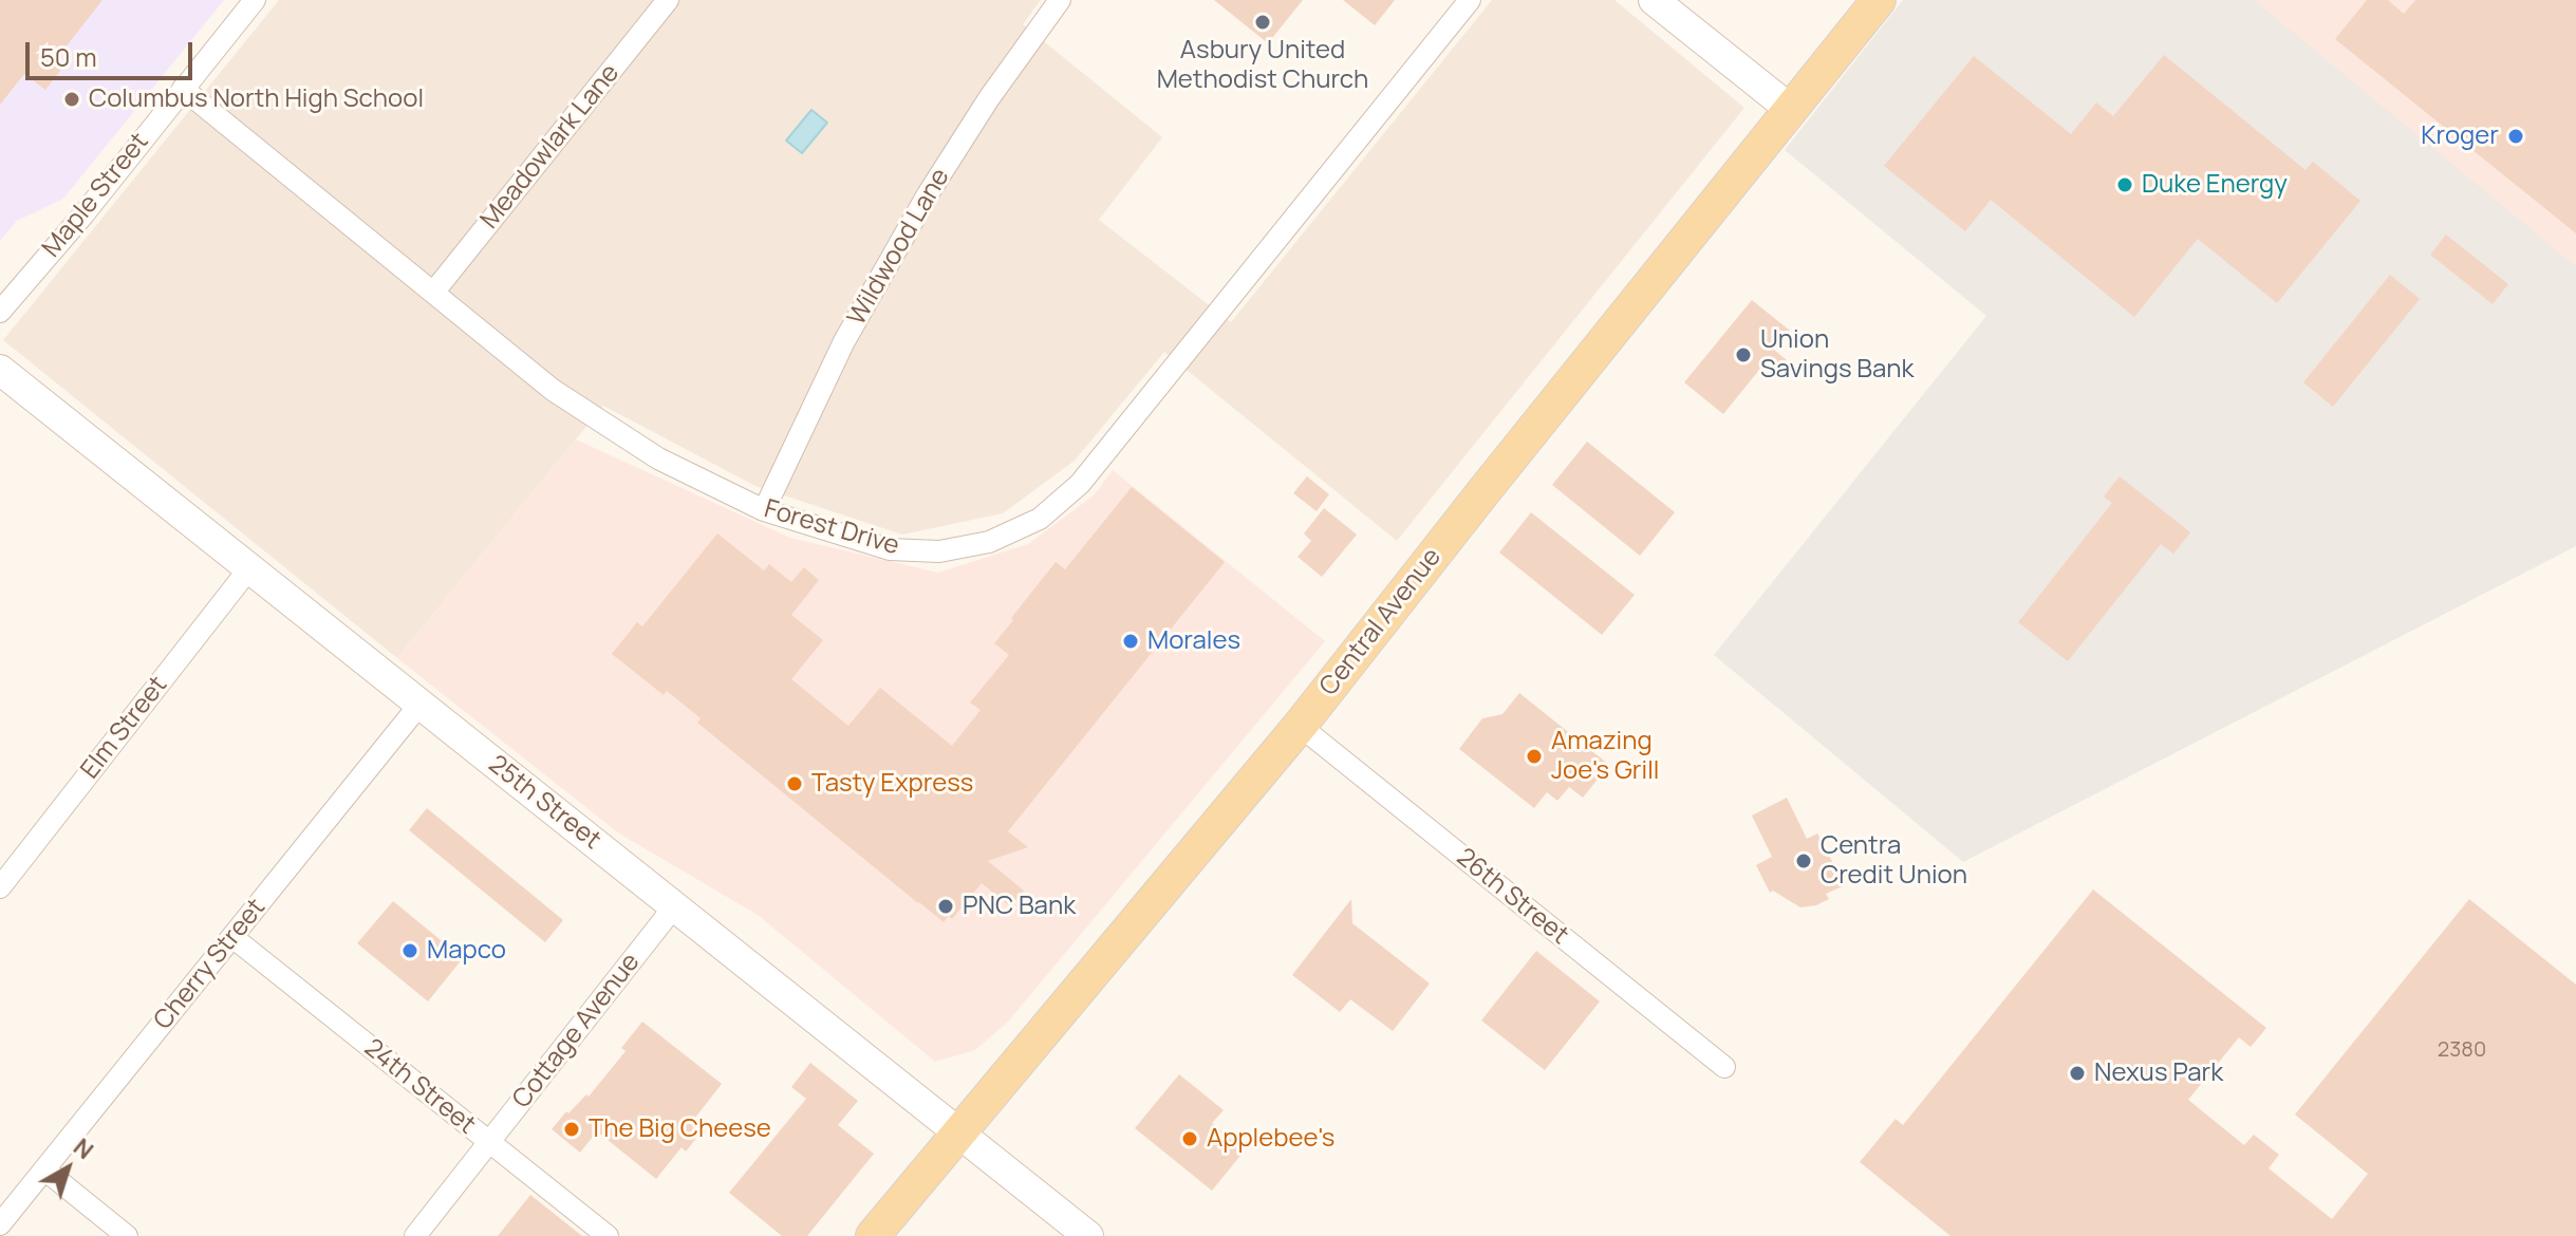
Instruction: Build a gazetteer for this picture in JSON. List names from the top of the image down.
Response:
{
  "streets": {
    "main road": ["Central Avenue", "25th Street"],
    "street": [
      "Meadowlark Lane",
      "Maple Street",
      "Wildwood Lane",
      "Forest Drive",
      "Elm Street",
      "26th Street",
      "Cherry Street",
      "Cottage Avenue",
      "24th Street"
    ]
  },
  "crossings": [
    ["Meadowlark Lane", "Forest Drive"],
    ["Maple Street", "Forest Drive"],
    ["Wildwood Lane", "Forest Drive"],
    ["Central Avenue", "25th Street"],
    ["Central Avenue", "26th Street"],
    ["Elm Street", "25th Street"],
    ["25th Street", "Cherry Street"],
    ["25th Street", "Cottage Avenue"],
    ["Cherry Street", "24th Street"],
    ["Cottage Avenue", "24th Street"]
  ],
  "places": [
    "Asbury United Methodist Church",
    "Columbus North High School",
    "Kroger",
    "Duke Energy",
    "Union Savings Bank",
    "Morales",
    "Amazing Joe's Grill",
    "Tasty Express",
    "Centra Credit Union",
    "PNC Bank",
    "Mapco",
    "Nexus Park",
    "The Big Cheese",
    "Applebee's"
  ],
  "house_numbers": ["2380"],
  "scale_bar": "50 m",
  "north": "top right"
}
